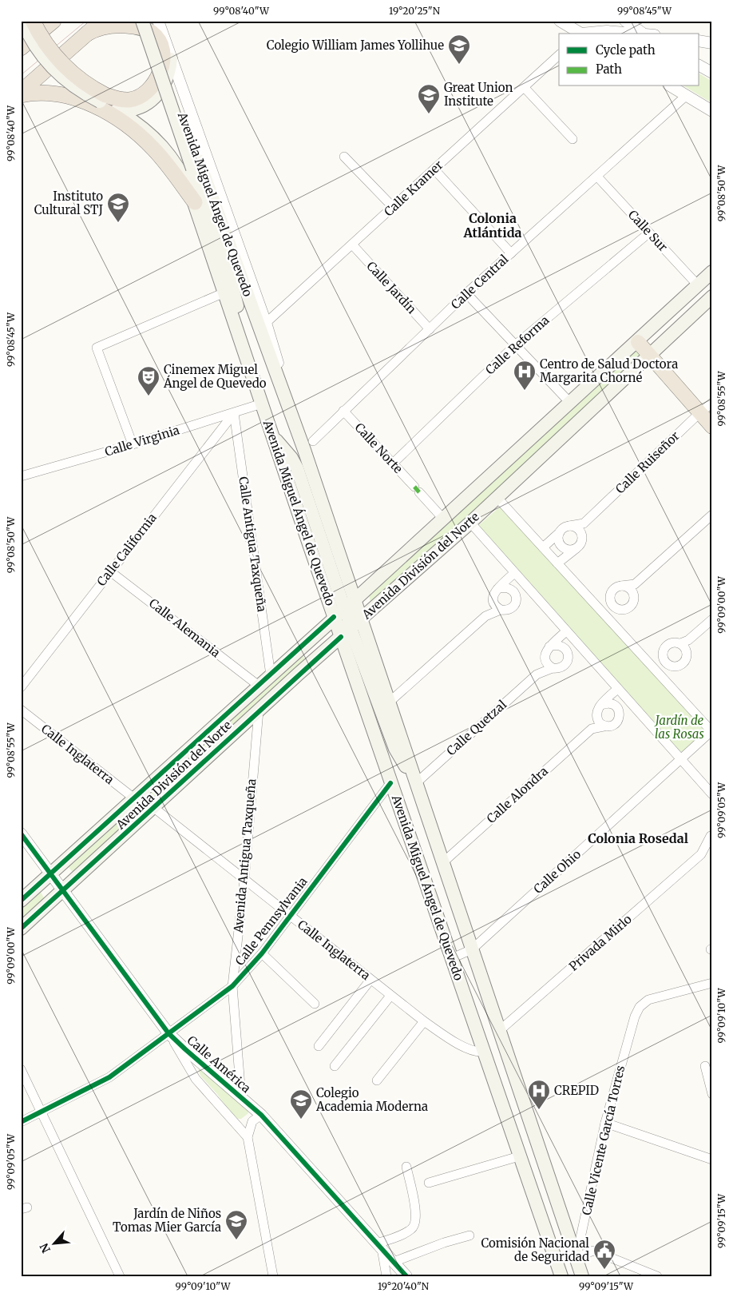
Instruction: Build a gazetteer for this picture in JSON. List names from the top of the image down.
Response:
{
  "streets": {
    "main road": ["Avenida Miguel Ángel de Quevedo", "Avenida División del Norte"],
    "street": [
      "Calle Kramer",
      "Calle Sur",
      "Calle Central",
      "Calle Jardín",
      "Calle Reforma",
      "Calle Virginia",
      "Calle Norte",
      "Calle Ruiseñor",
      "Calle Antigua Taxqueña",
      "Calle California",
      "Calle Alemania",
      "Calle Quetzal",
      "Calle Inglaterra",
      "Calle Alondra",
      "Avenida Antigua Taxqueña",
      "Calle Ohio",
      "Calle Pennsylvania",
      "Privada Mirlo",
      "Calle América",
      "Calle Vicente García Torres"
    ]
  },
  "crossings": [
    ["Calle Kramer", "Avenida Miguel Ángel de Quevedo"],
    ["Calle Kramer", "Calle Jardín"],
    ["Avenida Miguel Ángel de Quevedo", "Calle Virginia"],
    ["Avenida Miguel Ángel de Quevedo", "Avenida División del Norte"],
    ["Avenida Miguel Ángel de Quevedo", "Calle Quetzal"],
    ["Avenida Miguel Ángel de Quevedo", "Calle Inglaterra"],
    ["Avenida Miguel Ángel de Quevedo", "Calle Alondra"],
    ["Avenida Miguel Ángel de Quevedo", "Calle Ohio"],
    ["Avenida Miguel Ángel de Quevedo", "Calle Pennsylvania"],
    ["Avenida Miguel Ángel de Quevedo", "Privada Mirlo"],
    ["Avenida Miguel Ángel de Quevedo", "Calle Vicente García Torres"],
    ["Calle Sur", "Calle Central"],
    ["Calle Sur", "Calle Reforma"],
    ["Calle Sur", "Avenida División del Norte"],
    ["Calle Central", "Calle Jardín"],
    ["Calle Central", "Calle Norte"],
    ["Calle Reforma", "Calle Norte"],
    ["Calle Virginia", "Calle Antigua Taxqueña"],
    ["Calle Virginia", "Calle California"],
    ["Calle Norte", "Avenida División del Norte"],
    ["Calle Antigua Taxqueña", "Calle California"],
    ["Calle Antigua Taxqueña", "Avenida División del Norte"],
    ["Calle California", "Calle Alemania"],
    ["Avenida División del Norte", "Calle Alemania"],
    ["Avenida División del Norte", "Calle Inglaterra"],
    ["Avenida División del Norte", "Avenida Antigua Taxqueña"],
    ["Avenida División del Norte", "Calle América"],
    ["Calle Inglaterra", "Avenida Antigua Taxqueña"],
    ["Calle Inglaterra", "Calle Pennsylvania"],
    ["Avenida Antigua Taxqueña", "Calle Pennsylvania"],
    ["Avenida Antigua Taxqueña", "Calle América"],
    ["Calle Pennsylvania", "Calle América"]
  ],
  "districts": ["Colonia Atlántida", "Colonia Rosedal"],
  "parks": ["Jardín de las Rosas"],
  "places": {
    "school or university": [
      "Colegio William James Yollihue",
      "Great Union Institute",
      "Instituto Cultural STJ",
      "Colegio Academia Moderna",
      "Jardín de Niños Tomas Mier García"
    ],
    "hospital": ["Centro de Salud Doctora Margarita Chorné", "CREPID"],
    "theatre": ["Cinemex Miguel Ángel de Quevedo"],
    "public building": ["Comisión Nacional de Seguridad"]
  },
  "legend": ["Cycle path", "Path"],
  "north": "bottom left",
  "coordinates": [
    "99°08'40\"W",
    "19°20'25\"N",
    "99°08'45\"W",
    "99°08'50\"W",
    "99°08'55\"W",
    "99°09'00\"W",
    "99°09'05\"W",
    "99°09'10\"W",
    "99°09'15\"W",
    "19°20'40\"N"
  ]
}
